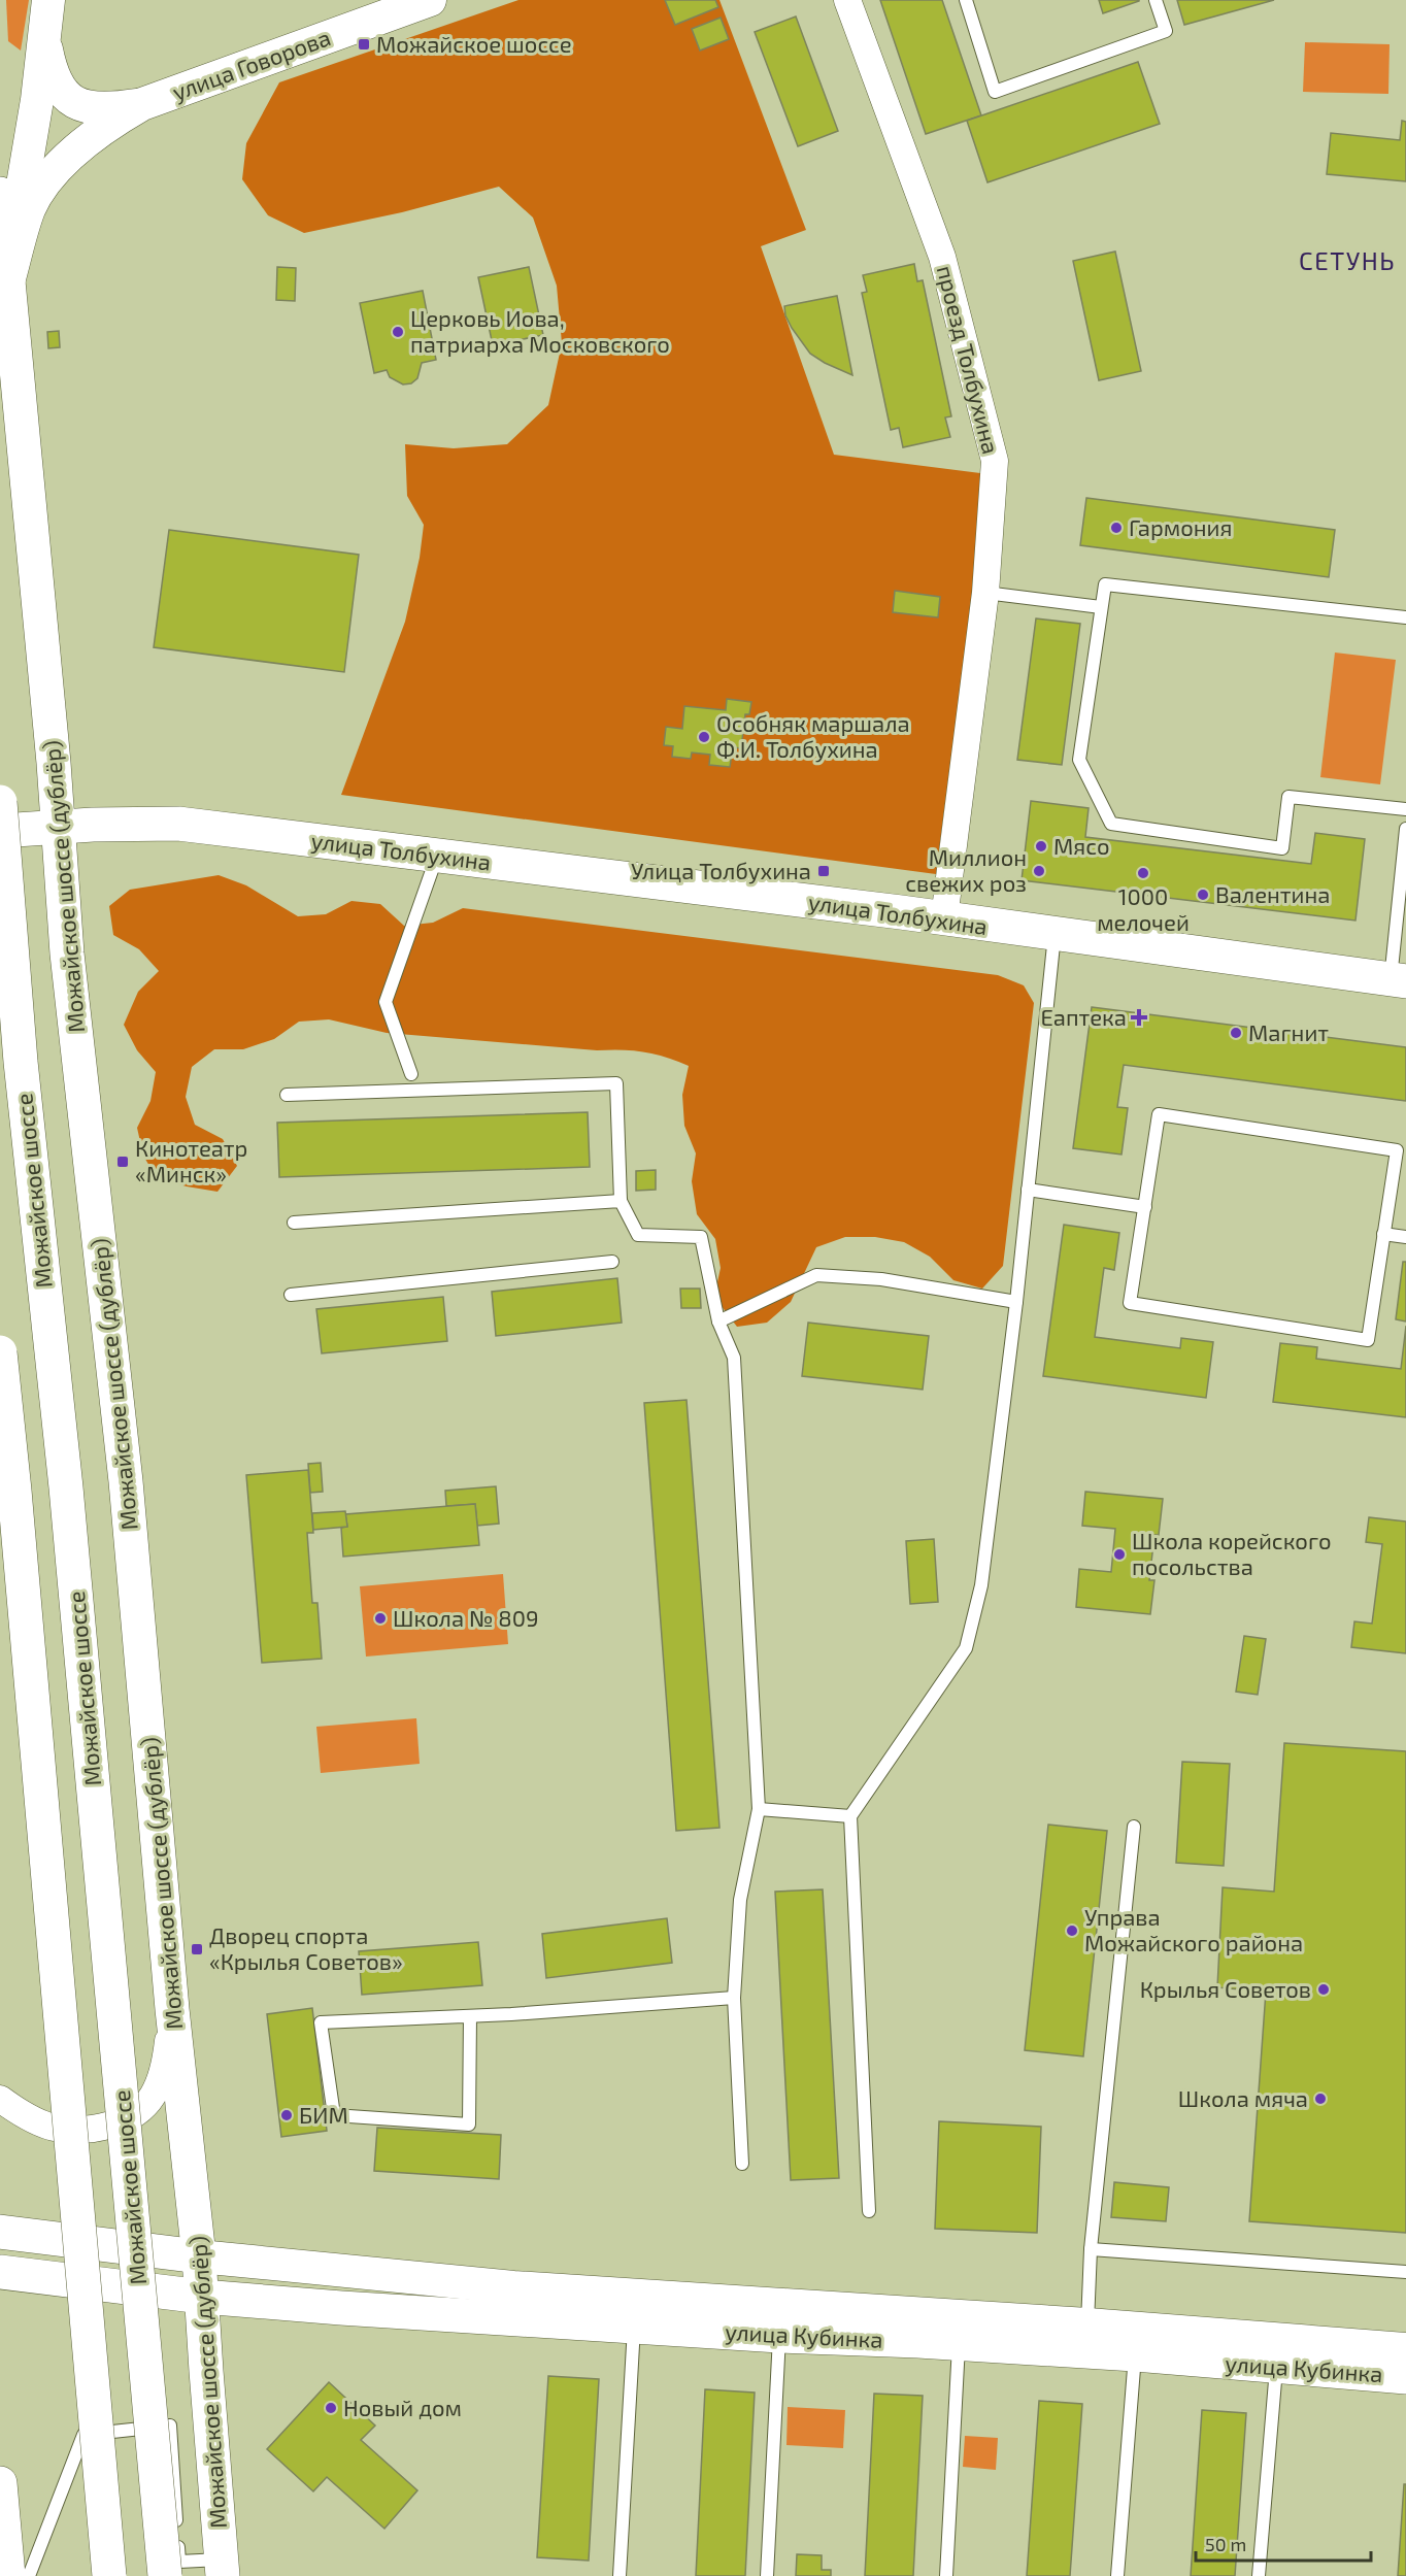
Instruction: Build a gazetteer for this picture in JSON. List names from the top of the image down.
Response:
{
  "streets": {
    "main road": [
      "улица Толбухина",
      "Можайское шоссе (дублёр)",
      "Можайское шоссе",
      "улица Кубинка"
    ],
    "street": ["улица Говорова", "проезд Толбухина"]
  },
  "crossings": [
    ["улица Говорова", "Можайское шоссе (дублёр)"],
    ["проезд Толбухина", "улица Толбухина"],
    ["улица Толбухина", "Можайское шоссе (дублёр)"],
    ["Можайское шоссе (дублёр)", "улица Кубинка"]
  ],
  "districts": ["СЕТУНЬ"],
  "places": {
    "transit": [
      "Можайское шоссе",
      "Улица Толбухина",
      "Кинотеатр «Минск»",
      "Дворец спорта «Крылья Советов»"
    ],
    "other": [
      "Церковь Иова, патриарха Московского",
      "Гармония",
      "Особняк маршала Ф.И. Толбухина",
      "Мясо",
      "Миллион свежих роз",
      "1000 мелочей",
      "Валентина",
      "Магнит",
      "Школа корейского посольства",
      "Школа № 809",
      "Управа Можайского района",
      "Крылья Советов",
      "Школа мяча",
      "БИМ",
      "Новый дом"
    ],
    "health": ["Еаптека"]
  },
  "scale_bar": "50 m"
}
